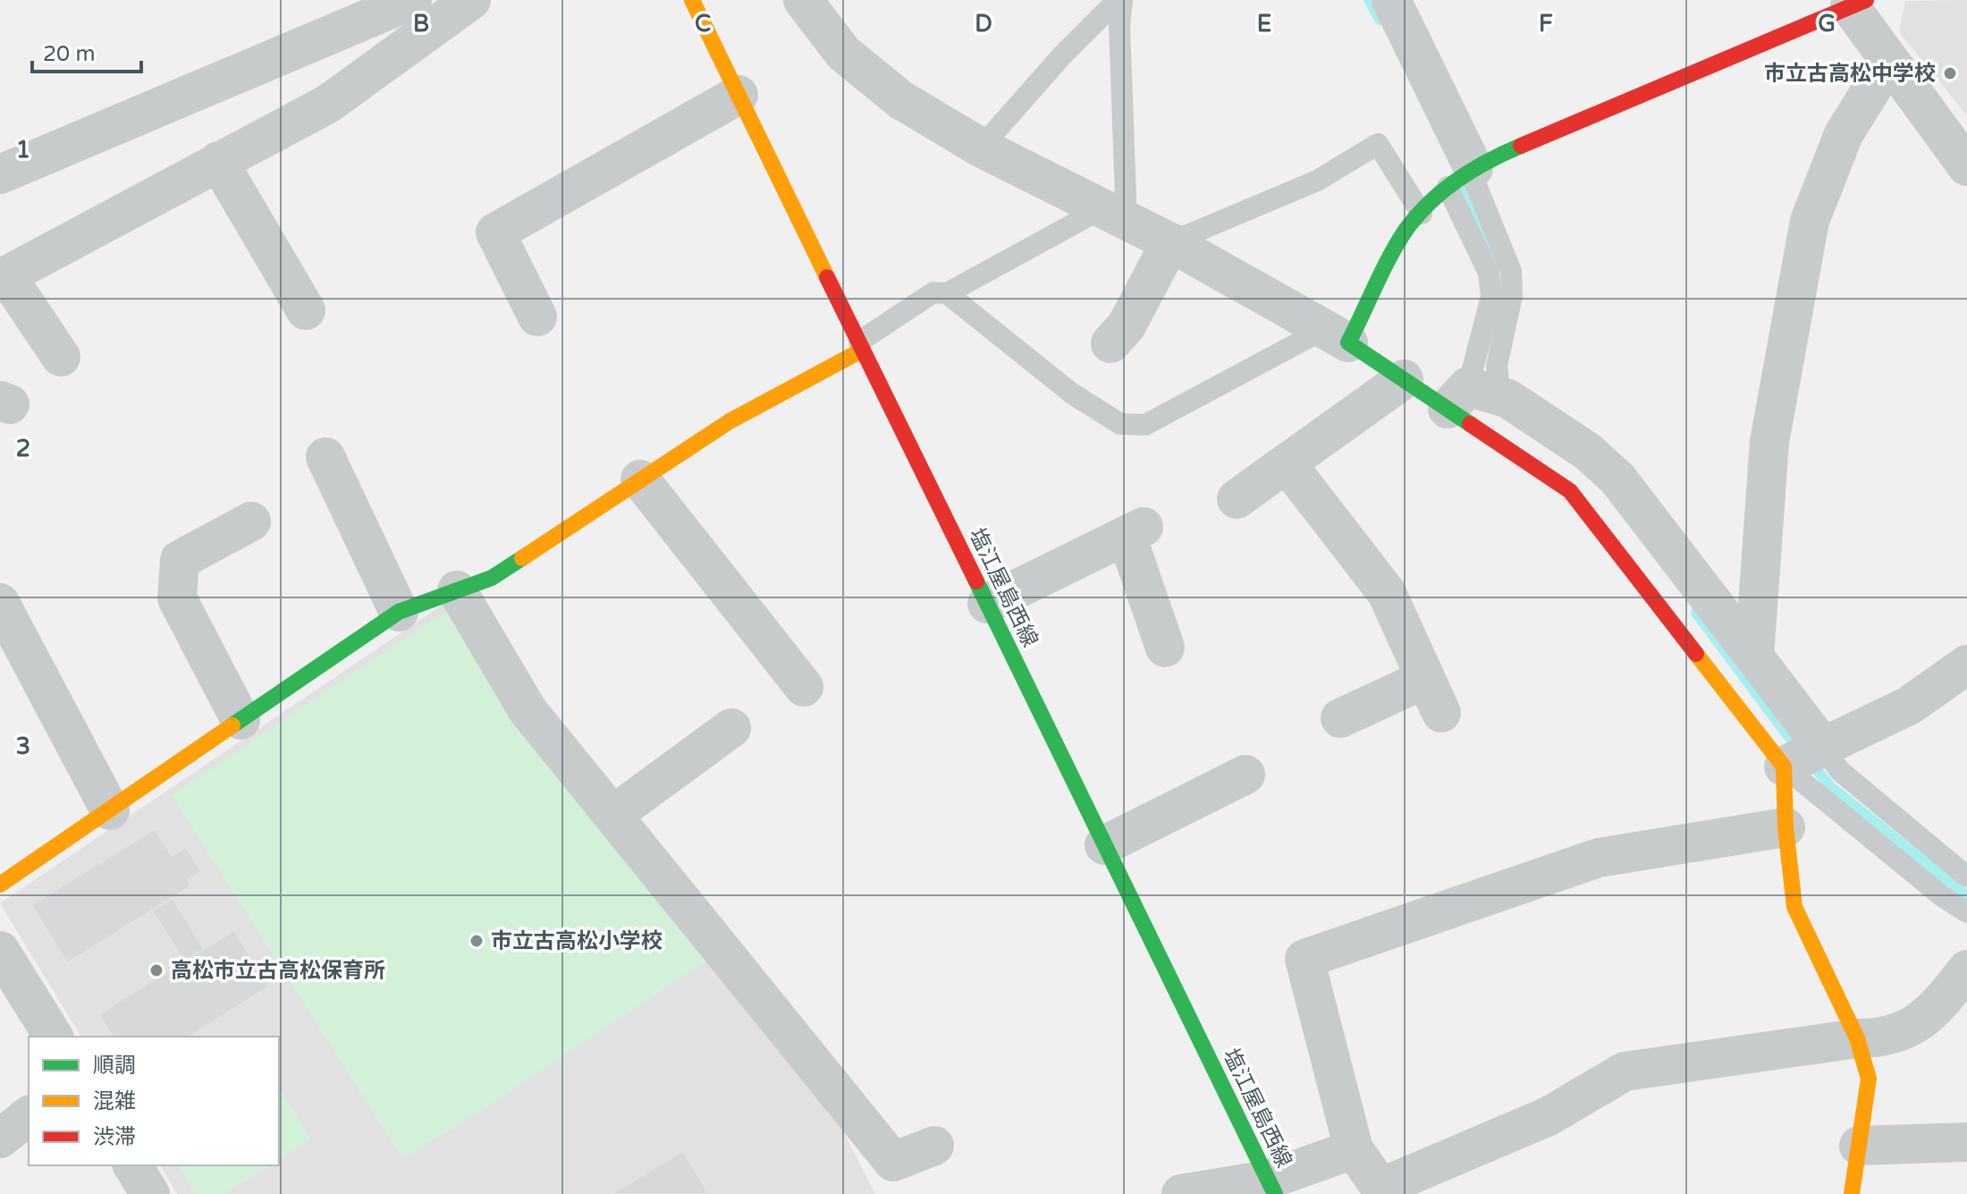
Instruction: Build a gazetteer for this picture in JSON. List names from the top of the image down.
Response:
{
  "streets": {
    "street": ["塩江屋島西線"]
  },
  "places": ["市立古高松中学校", "市立古高松小学校", "高松市立古高松保育所"],
  "legend": ["順調", "混雑", "渋滞"],
  "scale_bar": "20 m",
  "grid": {
    "columns": [
      "B",
      "C",
      "D",
      "E",
      "F",
      "G"
    ],
    "rows": ["1", "2", "3"]
  }
}
